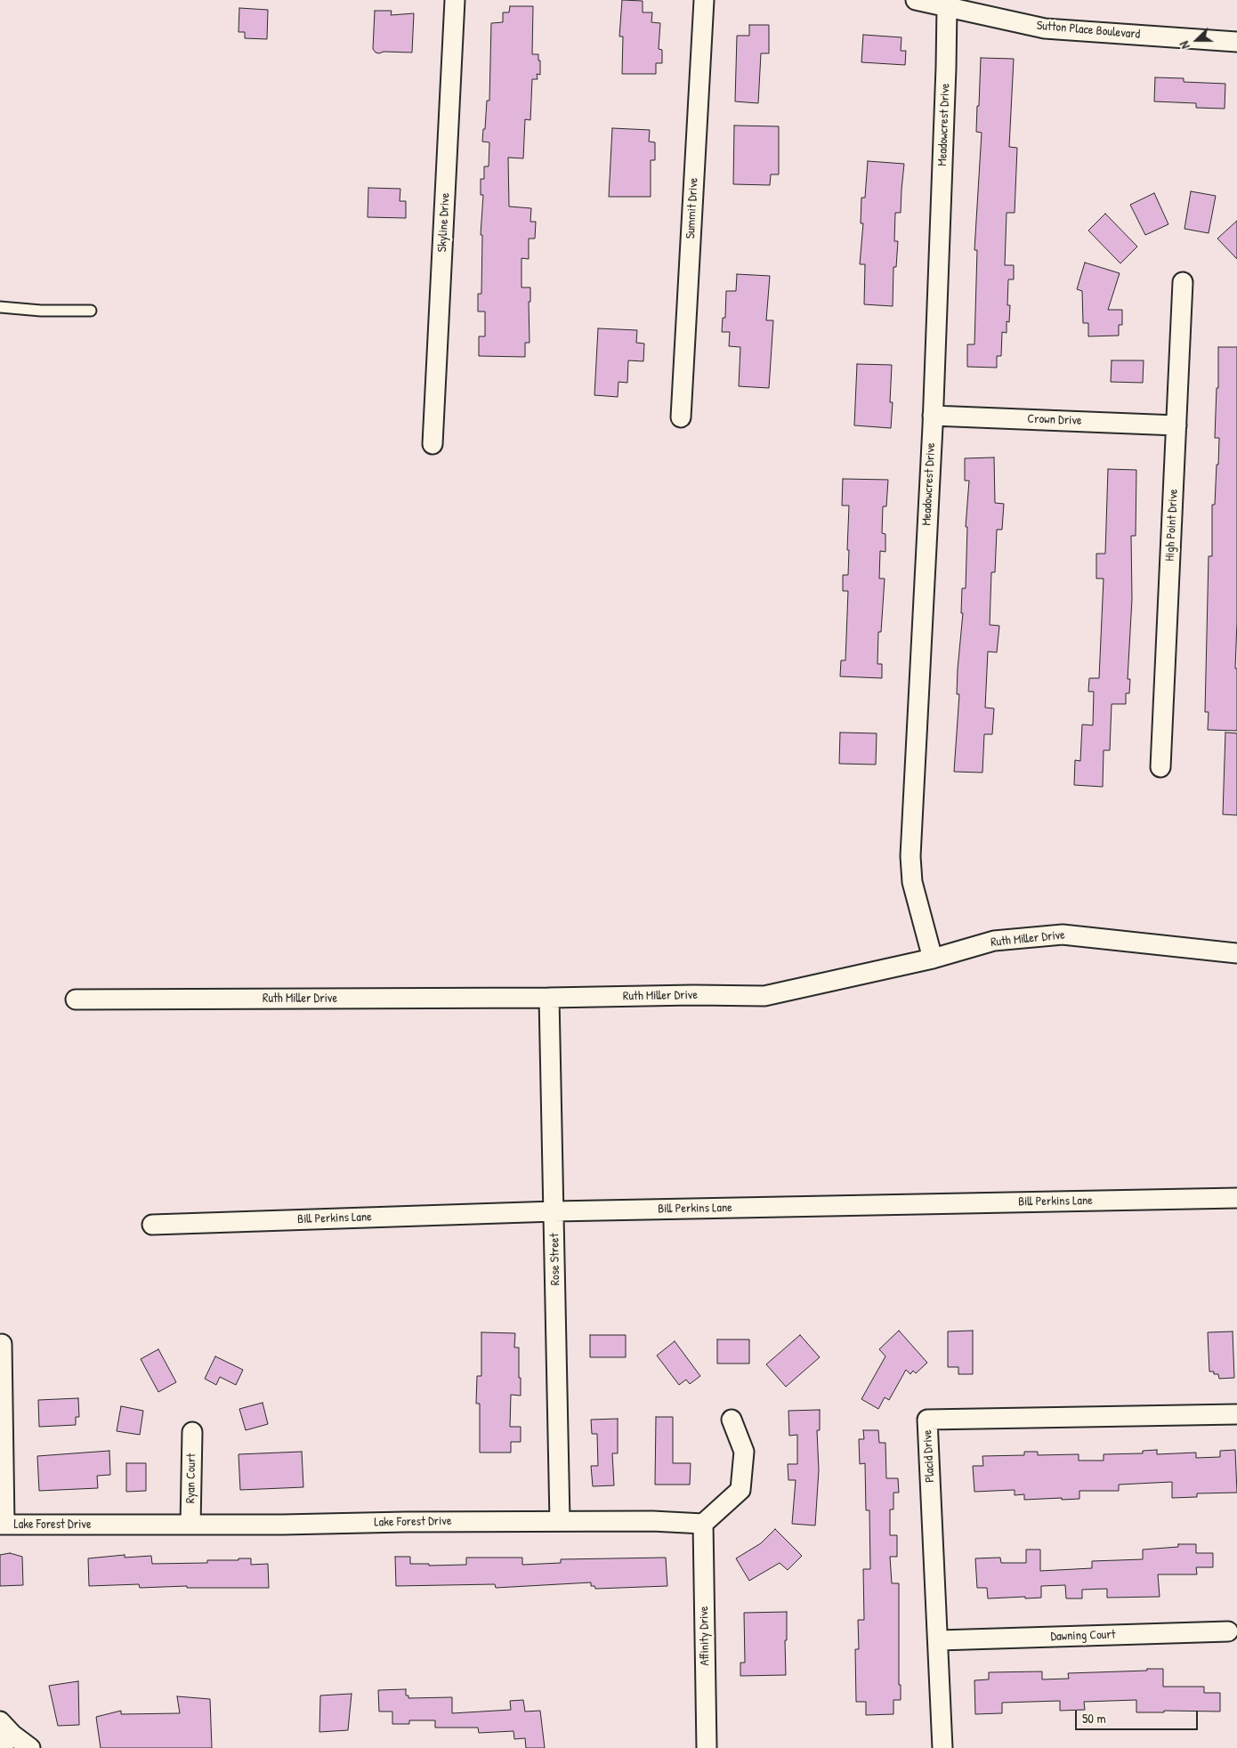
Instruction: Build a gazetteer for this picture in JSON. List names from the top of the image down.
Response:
{
  "streets": {
    "street": [
      "Sutton Place Boulevard",
      "Meadowcrest Drive",
      "Summit Drive",
      "Skyline Drive",
      "Crown Drive",
      "High Point Drive",
      "Ruth Miller Drive",
      "Bill Perkins Lane",
      "Rose Street",
      "Placid Drive",
      "Ryan Court",
      "Lake Forest Drive",
      "Affinity Drive",
      "Dawning Court"
    ]
  },
  "crossings": [
    ["Sutton Place Boulevard", "Meadowcrest Drive"],
    ["Meadowcrest Drive", "Crown Drive"],
    ["Meadowcrest Drive", "Ruth Miller Drive"],
    ["Crown Drive", "High Point Drive"],
    ["Ruth Miller Drive", "Rose Street"],
    ["Bill Perkins Lane", "Rose Street"],
    ["Rose Street", "Lake Forest Drive"],
    ["Placid Drive", "Dawning Court"],
    ["Ryan Court", "Lake Forest Drive"],
    ["Lake Forest Drive", "Affinity Drive"]
  ],
  "scale_bar": "50 m",
  "north": "left"
}
